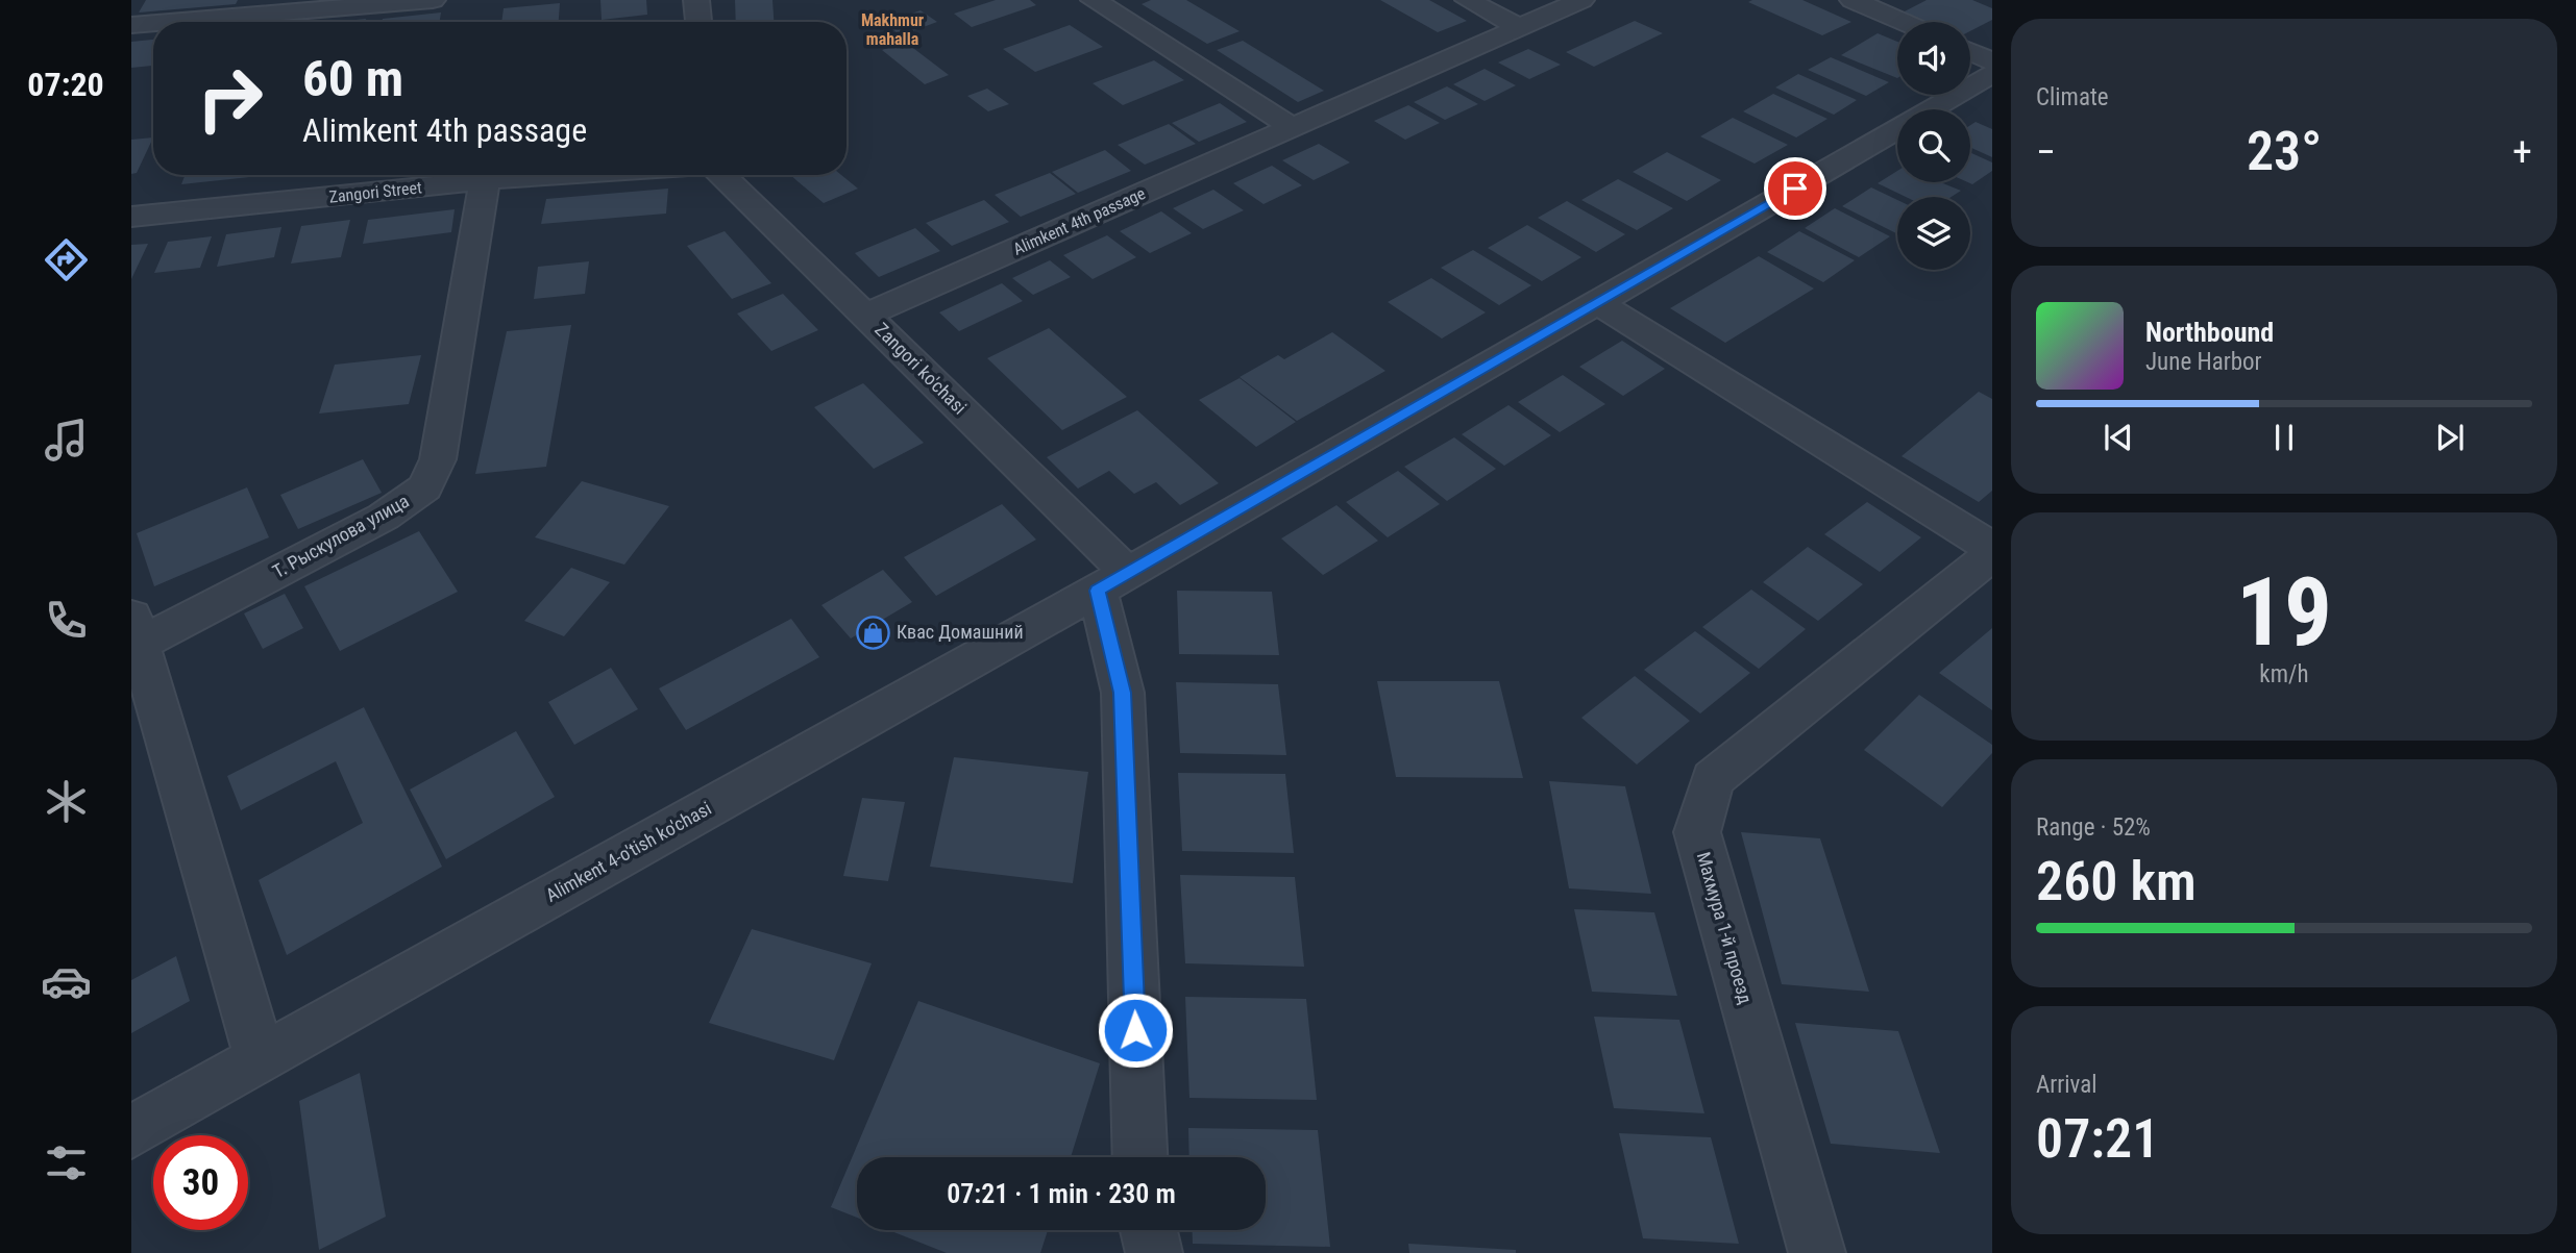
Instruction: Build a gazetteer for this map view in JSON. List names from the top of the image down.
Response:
{
  "streets": {
    "street": [
      "Zangori Street",
      "Alimkent 4th passage",
      "Zangori ko'chasi",
      "Т. Рыскулова улица",
      "Alimkent 4-o'tish ko'chasi",
      "Махмура 1-й проезд"
    ]
  },
  "crossings": [
    ["Zangori Street", "Т. Рыскулова улица"],
    ["Alimkent 4th passage", "Zangori ko'chasi"],
    ["Zangori ko'chasi", "Alimkent 4-o'tish ko'chasi"]
  ],
  "districts": ["Makhmur mahalla"],
  "places": {
    "shop": ["Квас Домашний"]
  },
  "page": {
    "tabs": "07:20",
    "tile": [
      "Climate",
      ["19", "km/h"],
      ["Range · 52%", "260 km"],
      ["Arrival", "07:21"]
    ],
    "turn": ["60 m", "Alimkent 4th passage"],
    "heat": ["−", "23°", "+"],
    "song": ["Northbound", "June Harbor"],
    "limit": "30",
    "trip": "07:21 · 1 min · 230 m"
  }
}
